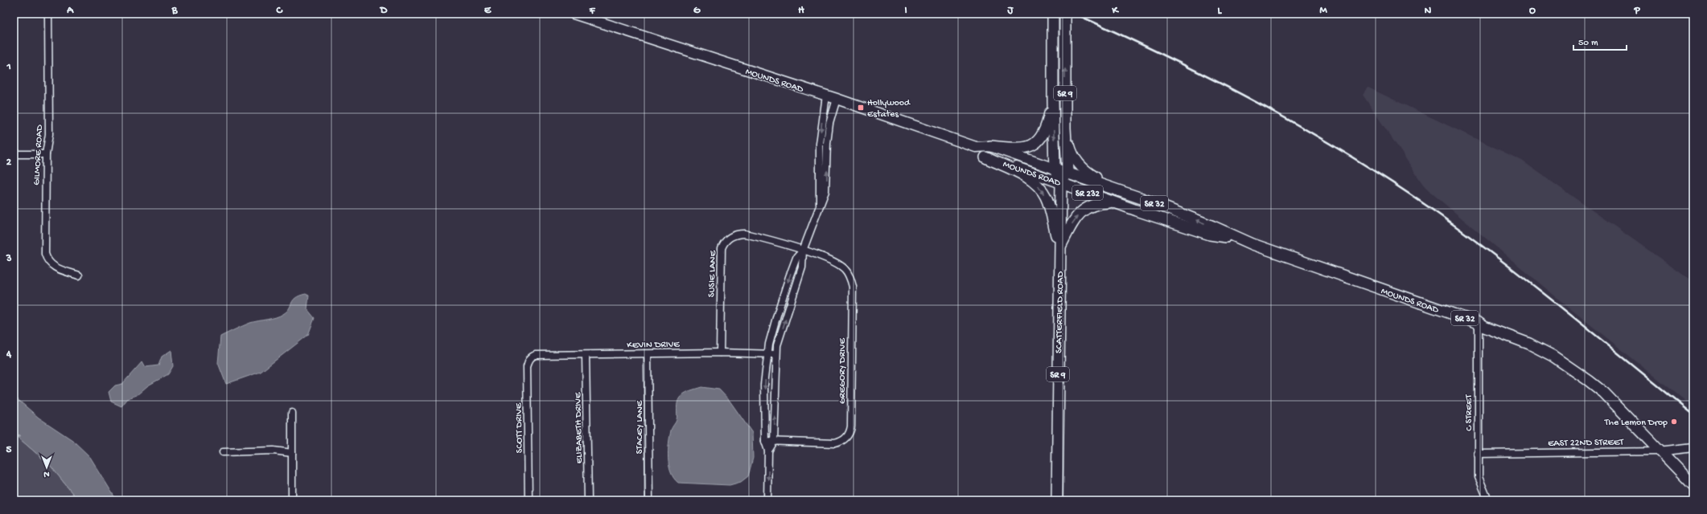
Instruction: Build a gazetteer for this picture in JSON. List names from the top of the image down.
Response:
{
  "streets": {
    "main road": [
      "MOUNDS ROAD",
      "SR 9",
      "SR 232",
      "SR 32",
      "SCATTERFIELD ROAD"
    ],
    "street": [
      "GILMORE ROAD",
      "SUSIE LANE",
      "KEVIN DRIVE",
      "GREGORY DRIVE",
      "C STREET",
      "STACEY LANE",
      "SCOTT DRIVE",
      "ELIZABETH DRIVE",
      "EAST 22ND STREET"
    ]
  },
  "crossings": [
    ["MOUNDS ROAD", "SR 9"],
    ["MOUNDS ROAD", "SR 32"],
    ["MOUNDS ROAD", "SCATTERFIELD ROAD"],
    ["MOUNDS ROAD", "C STREET"],
    ["MOUNDS ROAD", "EAST 22ND STREET"],
    ["SR 9", "SCATTERFIELD ROAD"],
    ["SR 32", "SCATTERFIELD ROAD"],
    ["SR 32", "EAST 22ND STREET"],
    ["SUSIE LANE", "KEVIN DRIVE"],
    ["SUSIE LANE", "GREGORY DRIVE"],
    ["KEVIN DRIVE", "STACEY LANE"],
    ["KEVIN DRIVE", "SCOTT DRIVE"],
    ["KEVIN DRIVE", "ELIZABETH DRIVE"],
    ["C STREET", "EAST 22ND STREET"]
  ],
  "places": {
    "transit": ["Hollywood Estates"],
    "other": ["The Lemon Drop"]
  },
  "scale_bar": "50 m",
  "north": "bottom",
  "grid": {
    "columns": [
      "A",
      "B",
      "C",
      "D",
      "E",
      "F",
      "G",
      "H",
      "I",
      "J",
      "K",
      "L",
      "M",
      "N",
      "O",
      "P"
    ],
    "rows": [
      "1",
      "2",
      "3",
      "4",
      "5"
    ]
  }
}
